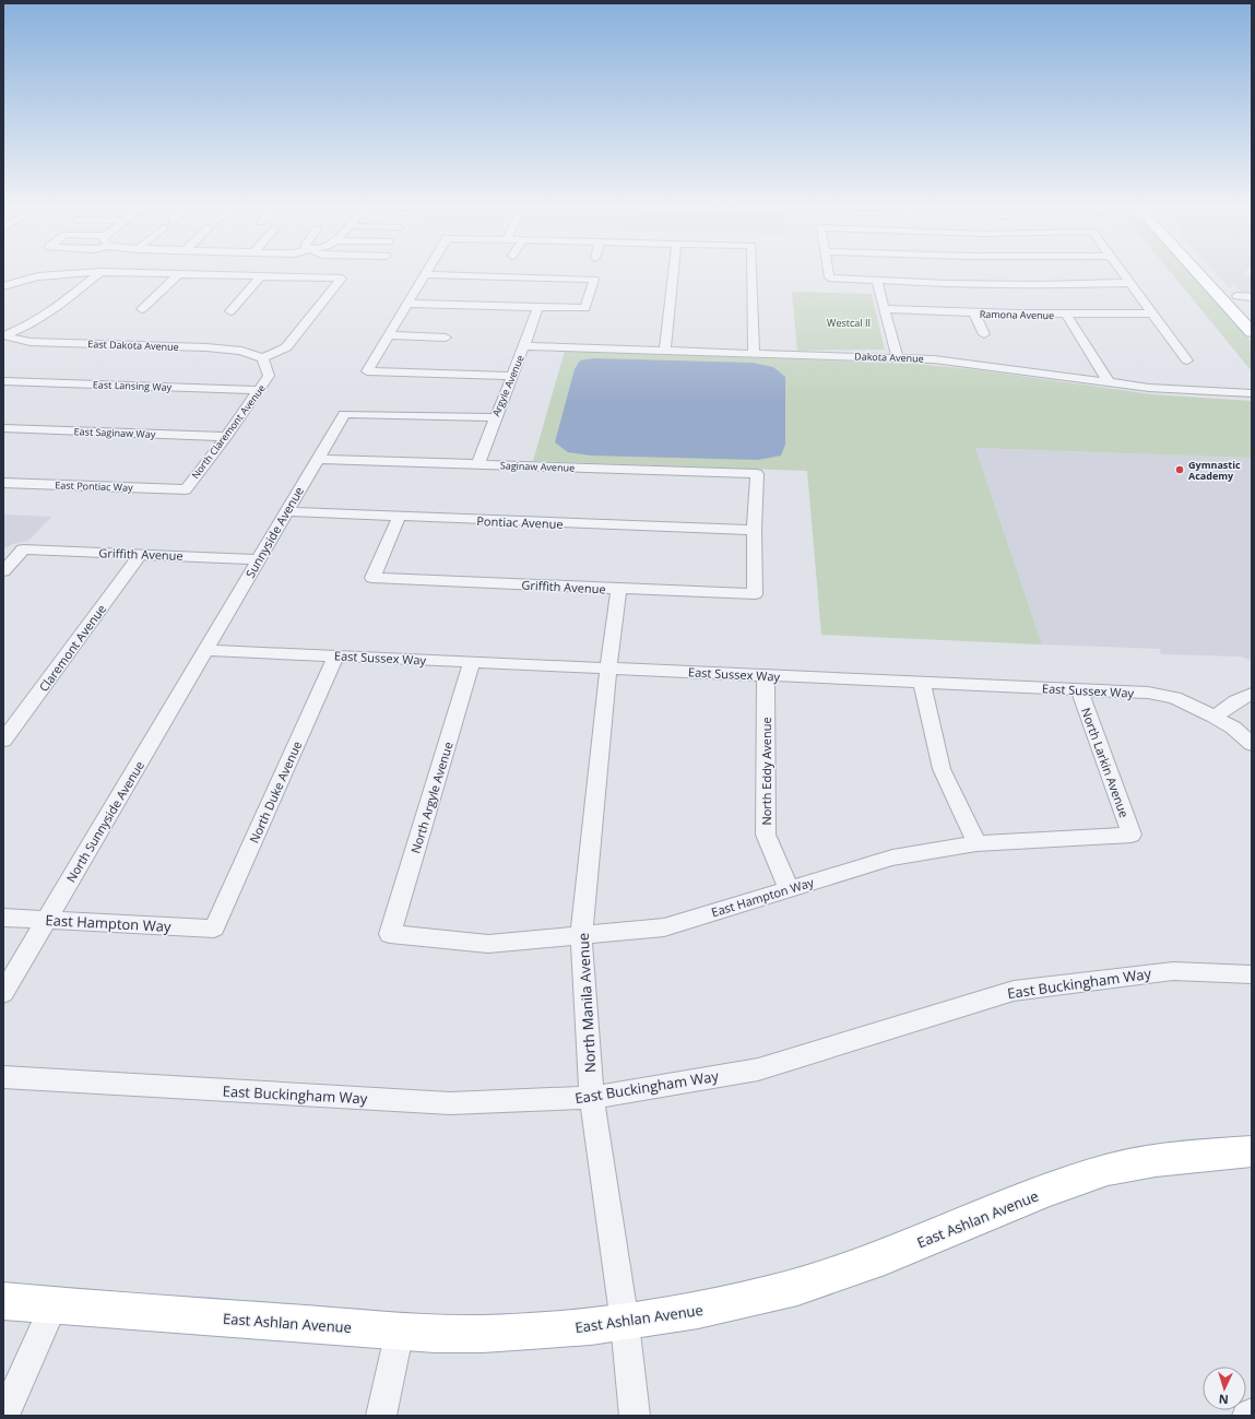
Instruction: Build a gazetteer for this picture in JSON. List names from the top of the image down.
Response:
{
  "streets": {
    "main road": ["East Ashlan Avenue"],
    "street": [
      "Ramona Avenue",
      "East Dakota Avenue",
      "Dakota Avenue",
      "East Lansing Way",
      "Argyle Avenue",
      "North Claremont Avenue",
      "East Saginaw Way",
      "Saginaw Avenue",
      "East Pontiac Way",
      "Pontiac Avenue",
      "Sunnyside Avenue",
      "Griffith Avenue",
      "Claremont Avenue",
      "East Sussex Way",
      "North Larkin Avenue",
      "North Eddy Avenue",
      "North Duke Avenue",
      "North Argyle Avenue",
      "North Sunnyside Avenue",
      "East Hampton Way",
      "East Buckingham Way",
      "North Manila Avenue"
    ]
  },
  "crossings": [
    ["East Dakota Avenue", "North Claremont Avenue"],
    ["Dakota Avenue", "Argyle Avenue"],
    ["East Lansing Way", "North Claremont Avenue"],
    ["Argyle Avenue", "Saginaw Avenue"],
    ["Argyle Avenue", "Sunnyside Avenue"],
    ["North Claremont Avenue", "East Saginaw Way"],
    ["North Claremont Avenue", "East Pontiac Way"],
    ["Saginaw Avenue", "Pontiac Avenue"],
    ["Saginaw Avenue", "Sunnyside Avenue"],
    ["Saginaw Avenue", "Griffith Avenue"],
    ["Pontiac Avenue", "Sunnyside Avenue"],
    ["Pontiac Avenue", "Griffith Avenue"],
    ["Sunnyside Avenue", "Griffith Avenue"],
    ["Sunnyside Avenue", "East Sussex Way"],
    ["Sunnyside Avenue", "North Sunnyside Avenue"],
    ["Griffith Avenue", "Claremont Avenue"],
    ["Griffith Avenue", "North Manila Avenue"],
    ["East Sussex Way", "North Larkin Avenue"],
    ["East Sussex Way", "North Eddy Avenue"],
    ["East Sussex Way", "North Duke Avenue"],
    ["East Sussex Way", "North Argyle Avenue"],
    ["East Sussex Way", "North Sunnyside Avenue"],
    ["East Sussex Way", "North Manila Avenue"],
    ["North Larkin Avenue", "East Hampton Way"],
    ["North Eddy Avenue", "East Hampton Way"],
    ["North Duke Avenue", "East Hampton Way"],
    ["North Argyle Avenue", "East Hampton Way"],
    ["North Sunnyside Avenue", "East Hampton Way"],
    ["East Hampton Way", "North Manila Avenue"],
    ["East Buckingham Way", "North Manila Avenue"],
    ["North Manila Avenue", "East Ashlan Avenue"]
  ],
  "parks": ["Westcal II"],
  "places": ["Gymnastic Academy"],
  "north": "bottom"
}
